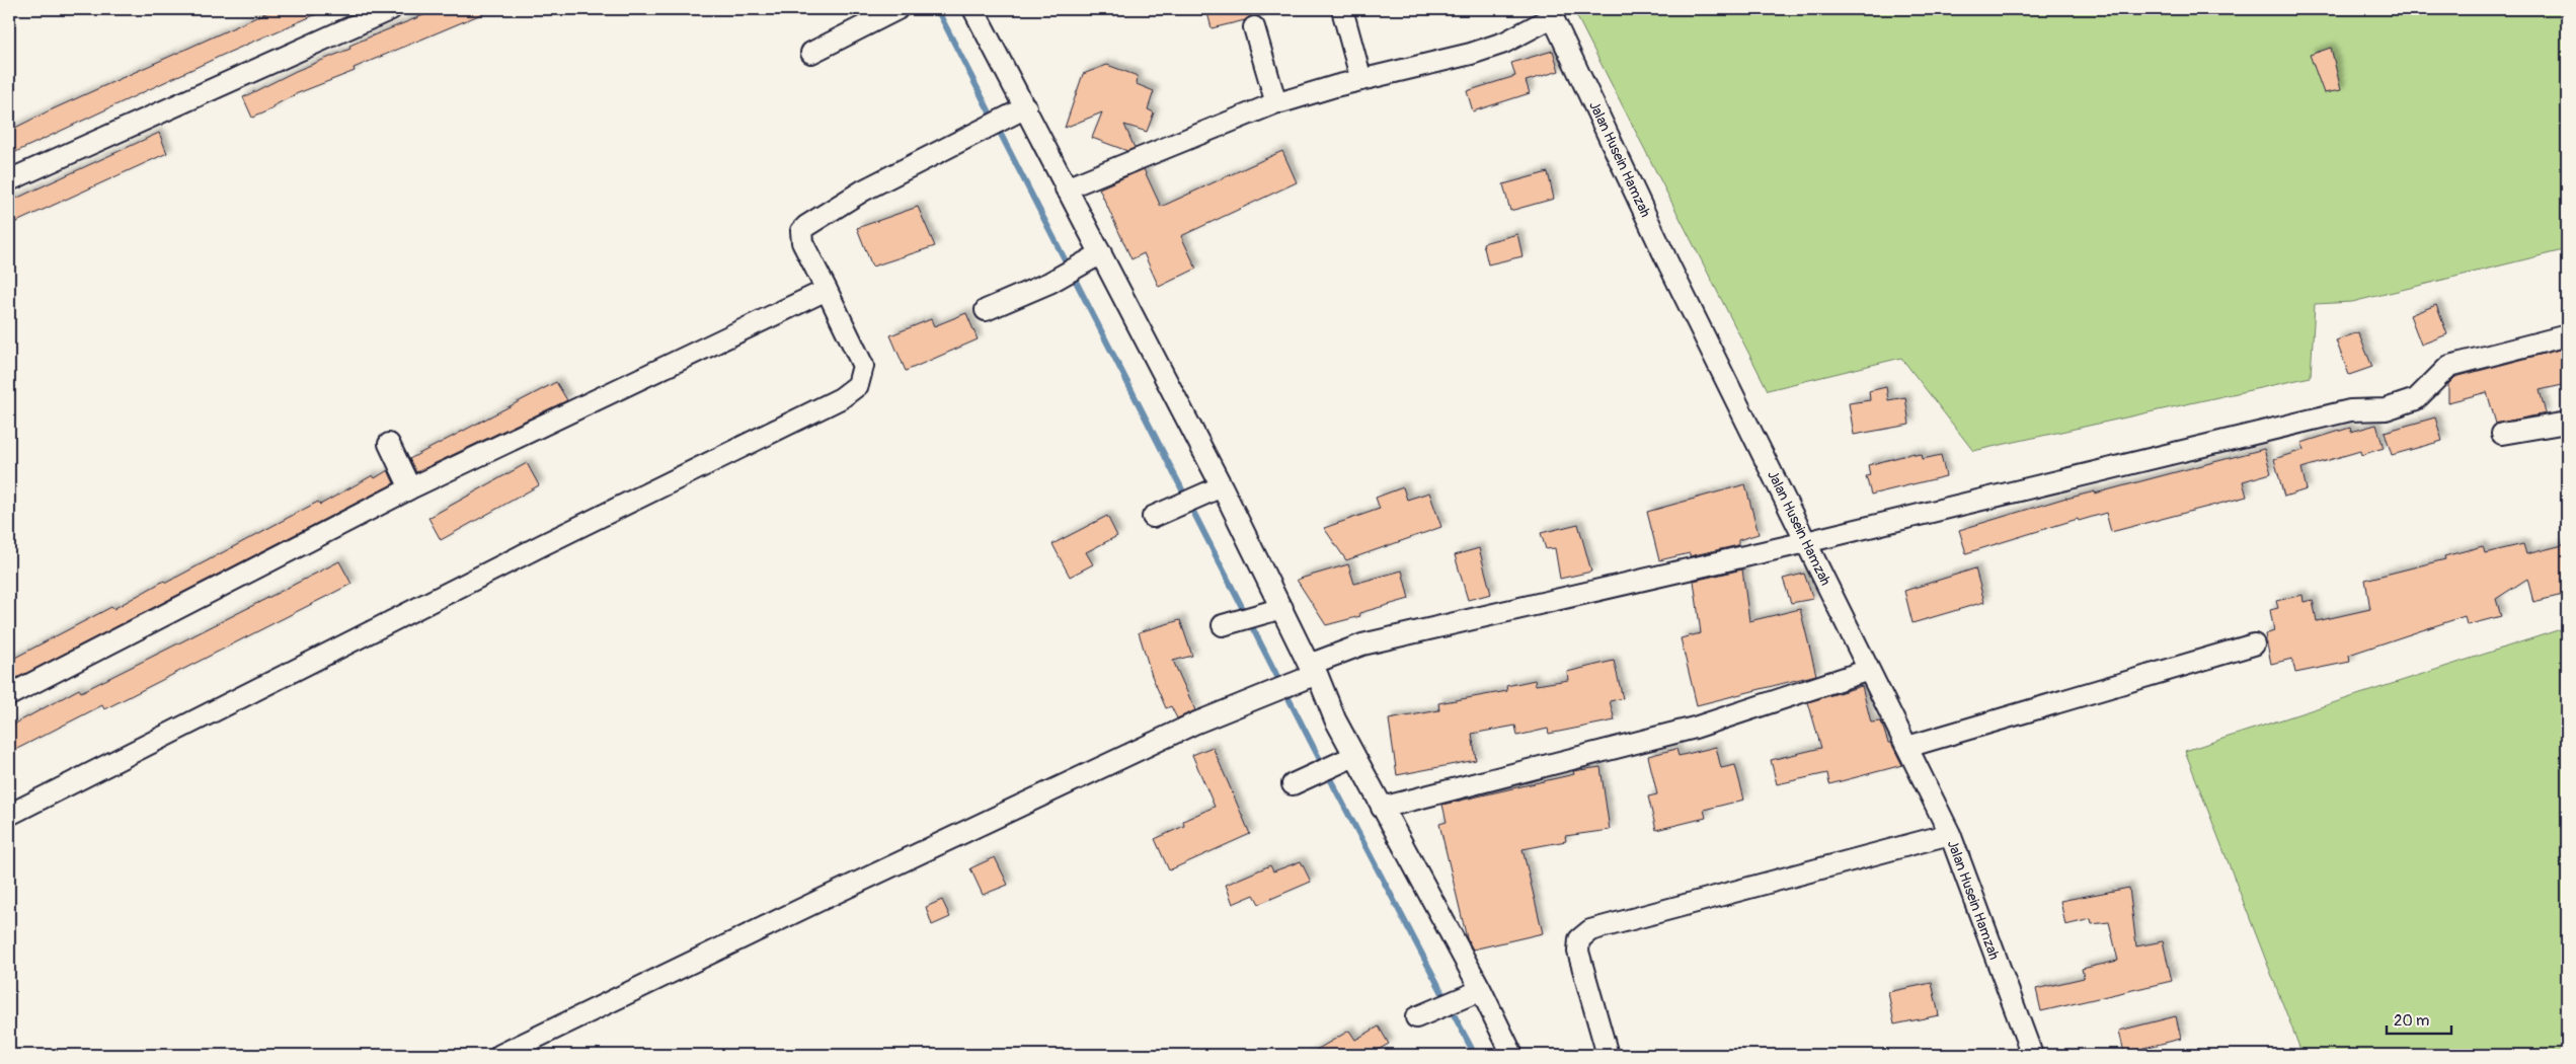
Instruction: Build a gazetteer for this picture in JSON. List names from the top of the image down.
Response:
{
  "streets": {
    "street": ["Jalan Husein Hamzah"]
  },
  "scale_bar": "20 m"
}
